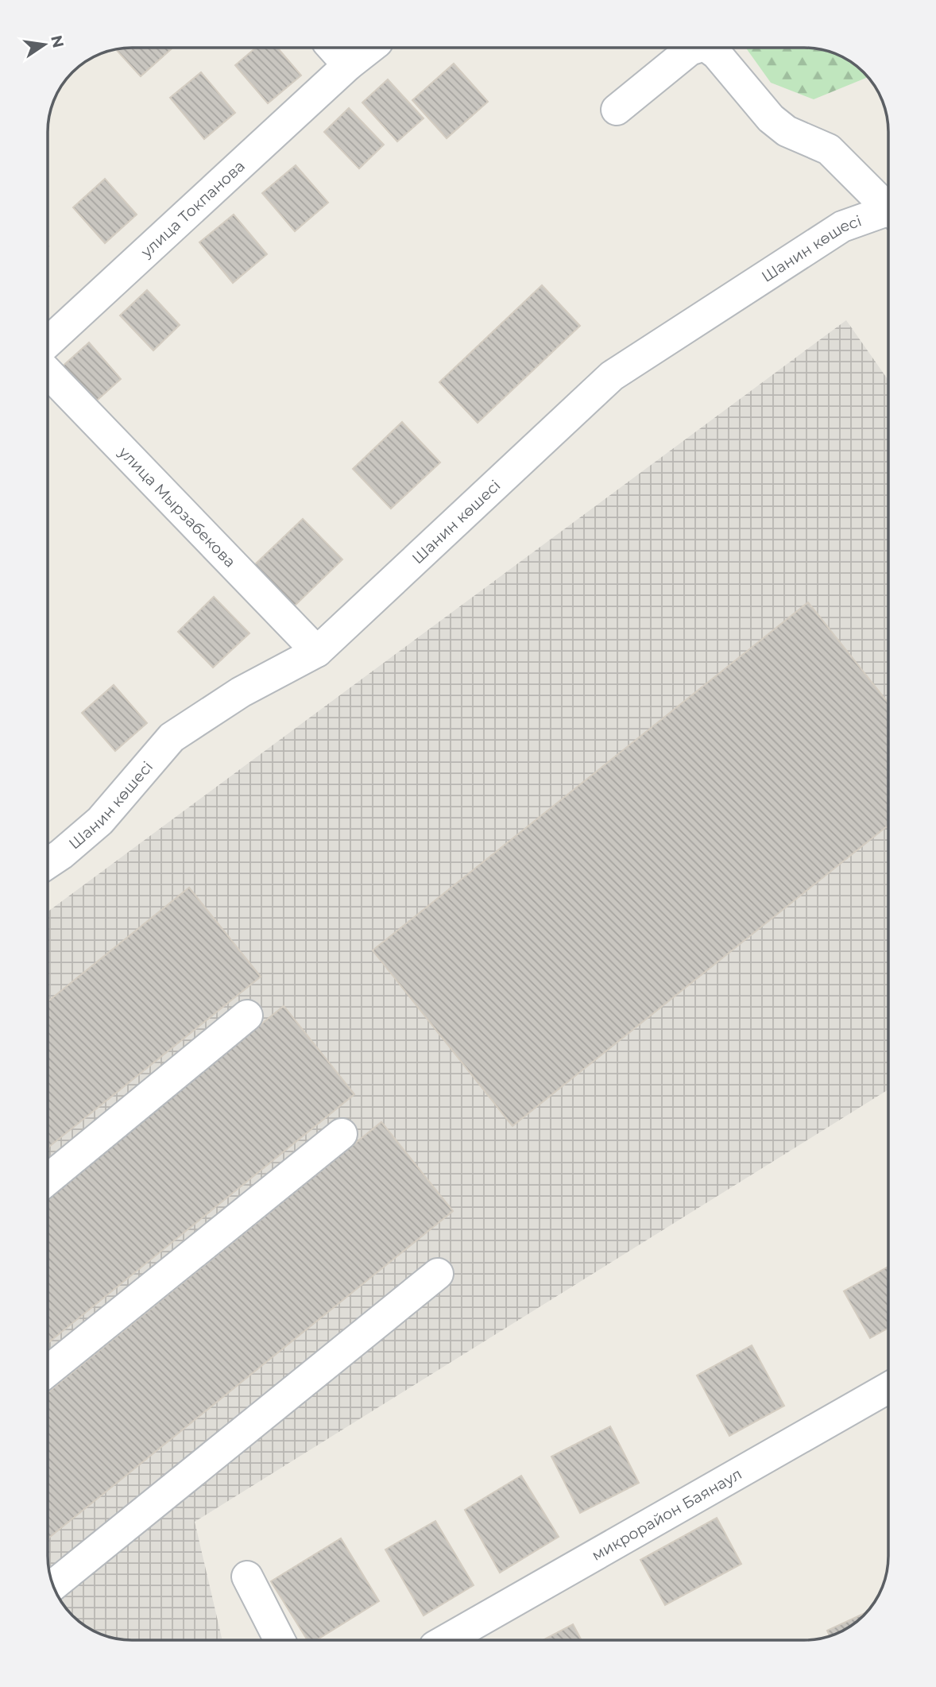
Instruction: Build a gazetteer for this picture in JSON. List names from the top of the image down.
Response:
{
  "streets": {
    "street": [
      "улица Токпанова",
      "Шанин көшесі",
      "улица Мырзабекова",
      "микрорайон Баянаул"
    ]
  },
  "crossings": [
    ["Шанин көшесі", "улица Мырзабекова"]
  ],
  "north": "right"
}
